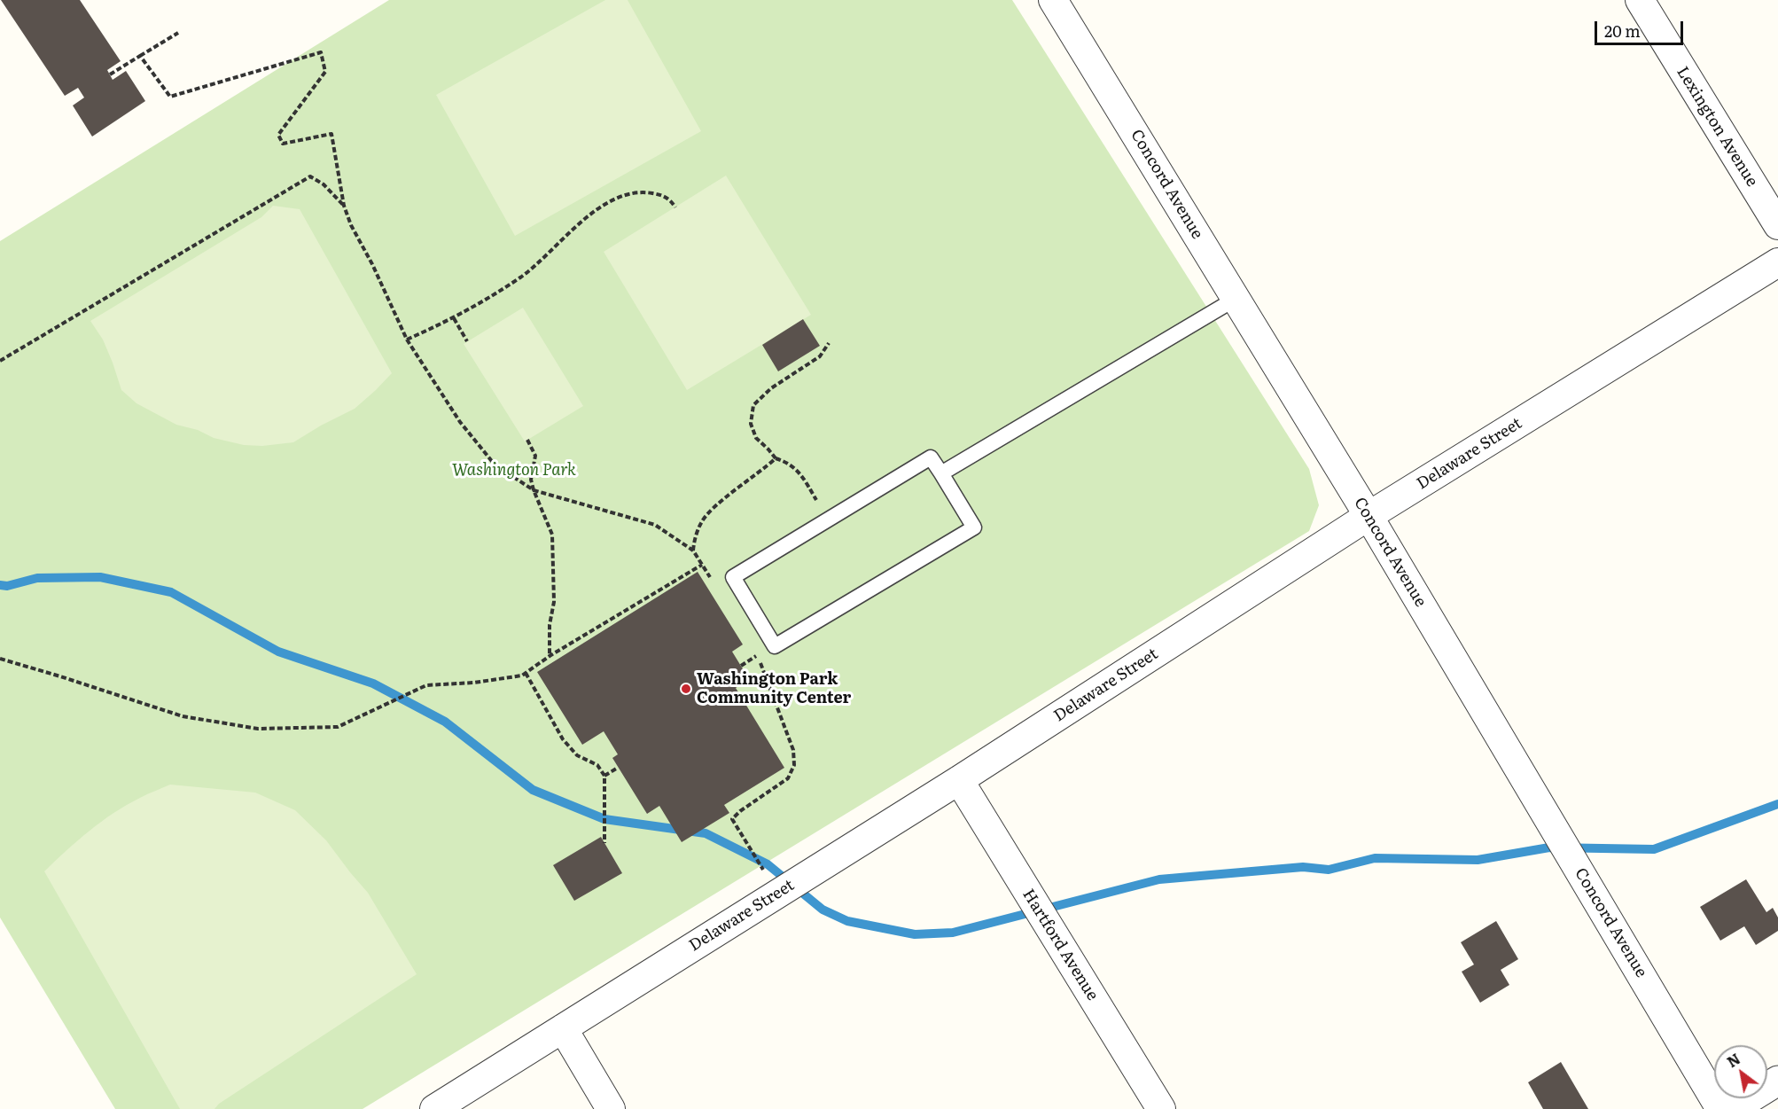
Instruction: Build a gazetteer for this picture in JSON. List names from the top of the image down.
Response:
{
  "streets": {
    "street": [
      "Lexington Avenue",
      "Concord Avenue",
      "Delaware Street",
      "Hartford Avenue"
    ]
  },
  "crossings": [
    ["Concord Avenue", "Delaware Street"],
    ["Delaware Street", "Hartford Avenue"]
  ],
  "parks": ["Washington Park"],
  "places": ["Washington Park Community Center"],
  "scale_bar": "20 m",
  "north": "top left"
}
